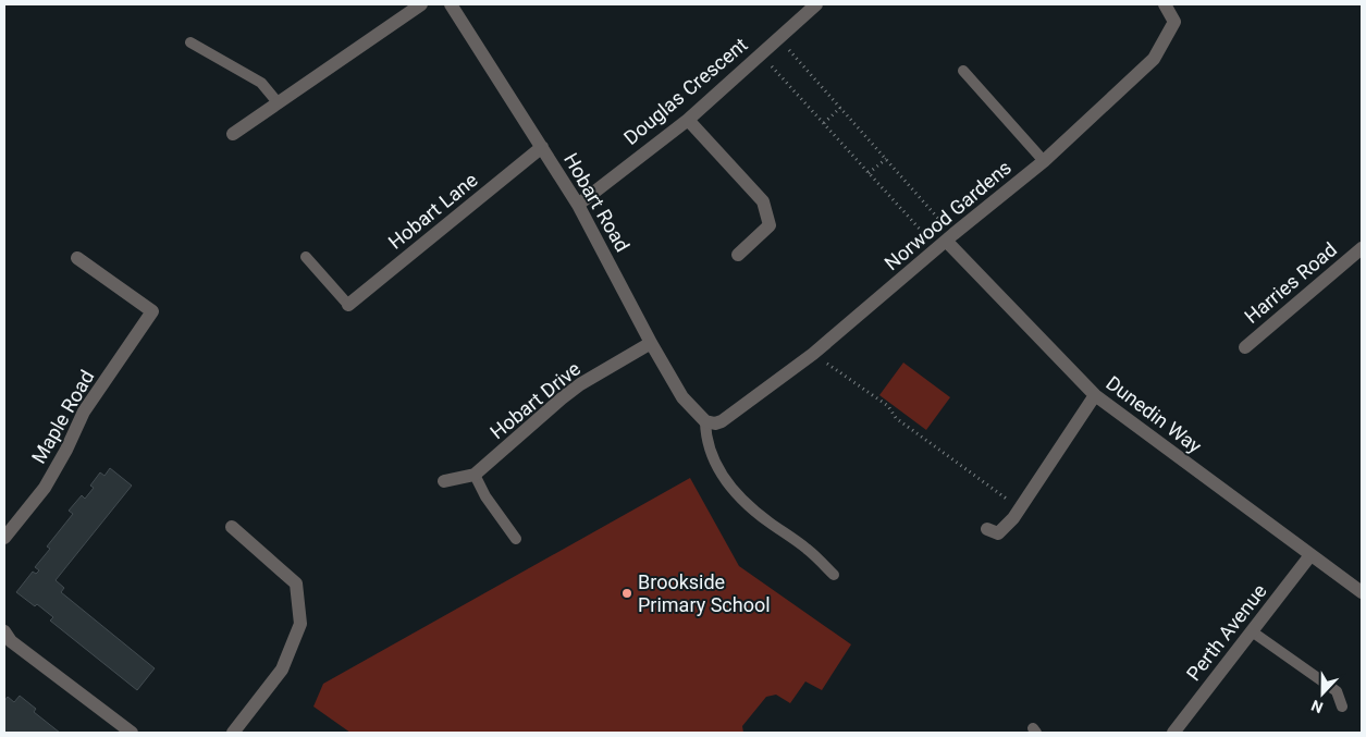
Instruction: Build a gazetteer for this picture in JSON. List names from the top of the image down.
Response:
{
  "streets": {
    "street": [
      "Douglas Crescent",
      "Hobart Road",
      "Hobart Lane",
      "Norwood Gardens",
      "Harries Road",
      "Hobart Drive",
      "Dunedin Way",
      "Maple Road",
      "Perth Avenue"
    ]
  },
  "crossings": [
    ["Douglas Crescent", "Hobart Road"],
    ["Hobart Road", "Hobart Lane"],
    ["Hobart Road", "Norwood Gardens"],
    ["Hobart Road", "Hobart Drive"],
    ["Norwood Gardens", "Dunedin Way"],
    ["Dunedin Way", "Perth Avenue"]
  ],
  "places": ["Brookside Primary School"],
  "north": "bottom"
}
